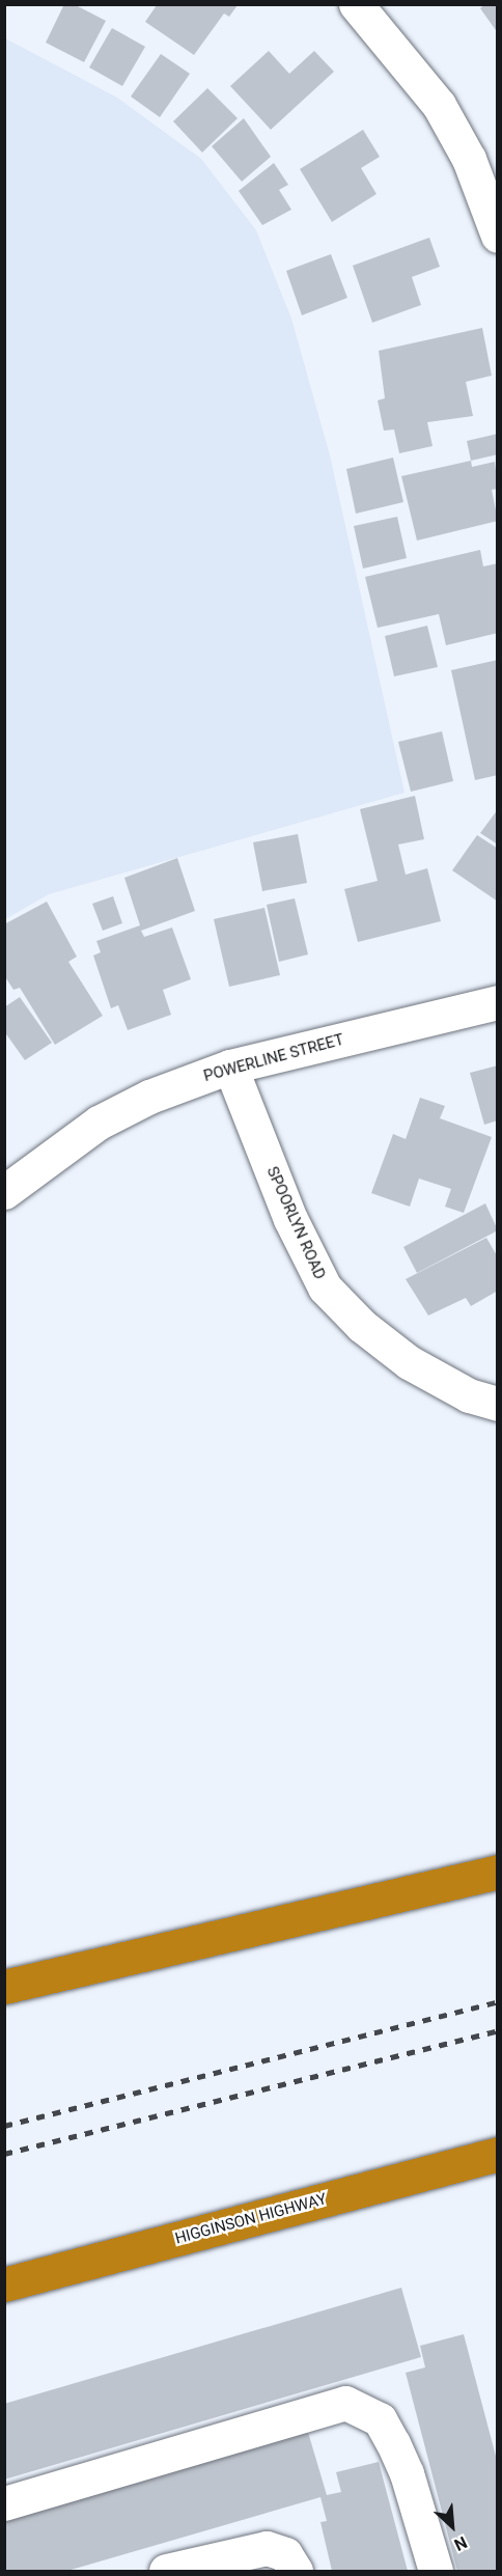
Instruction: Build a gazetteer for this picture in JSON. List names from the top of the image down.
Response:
{
  "streets": {
    "highway": ["HIGGINSON HIGHWAY"],
    "street": ["POWERLINE STREET", "SPOORLYN ROAD"]
  },
  "crossings": [
    ["POWERLINE STREET", "SPOORLYN ROAD"]
  ],
  "north": "bottom right"
}
